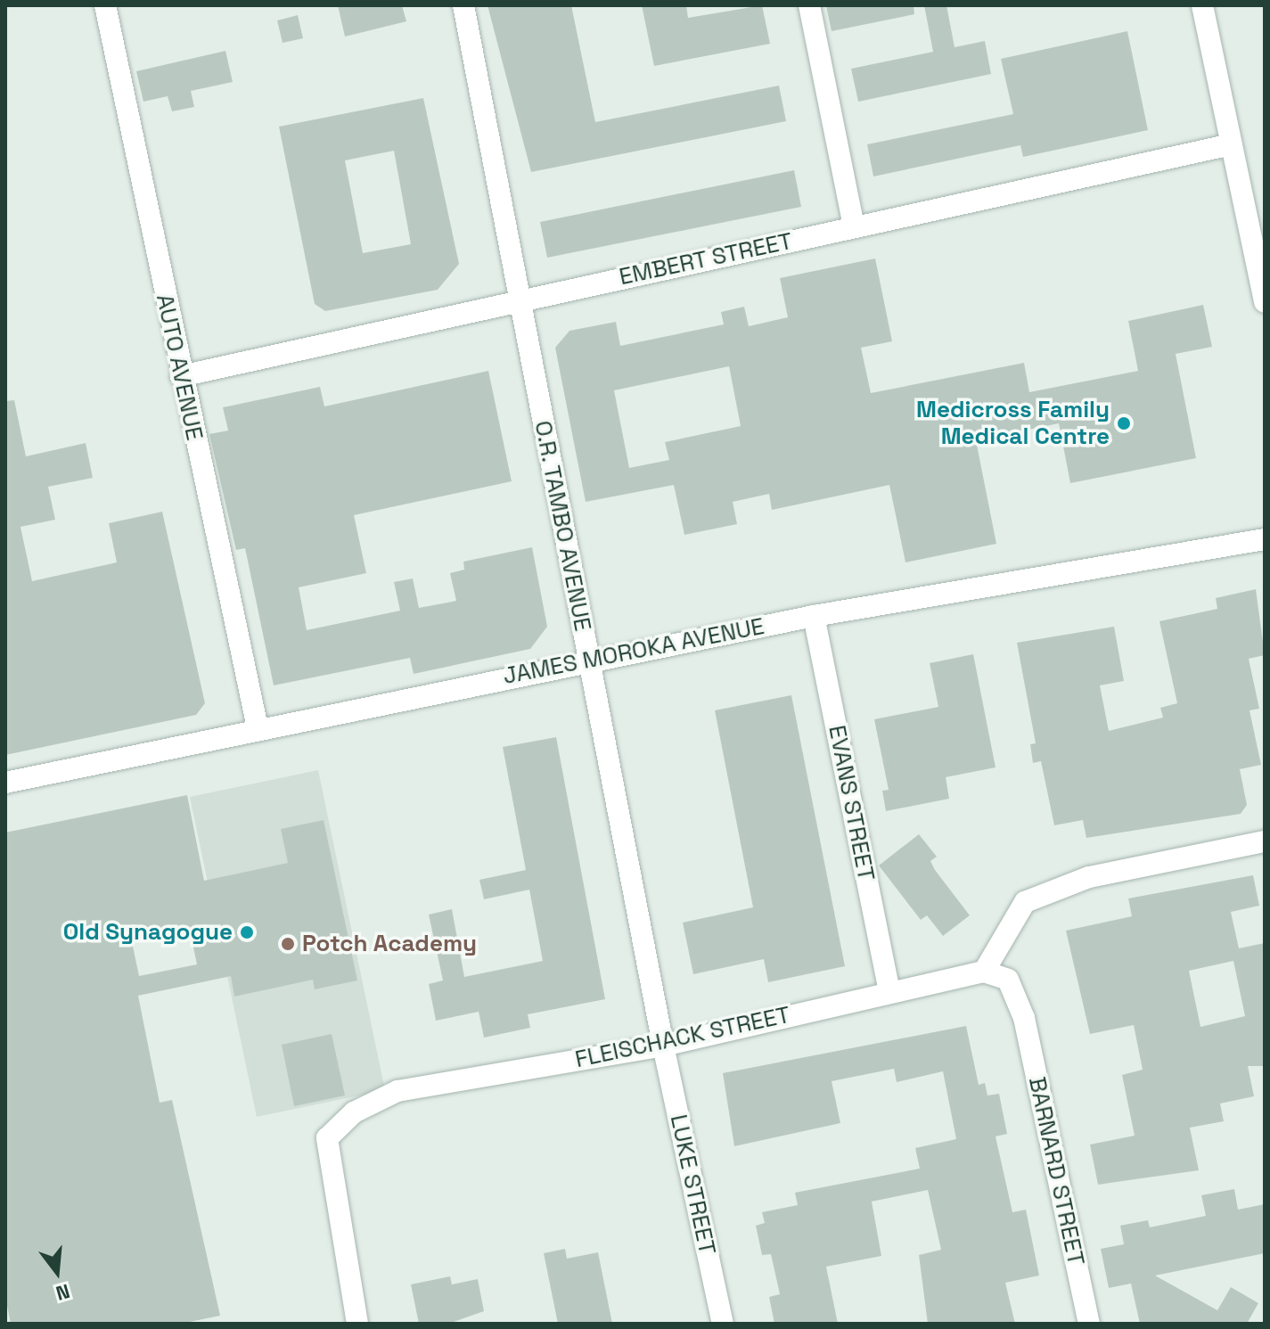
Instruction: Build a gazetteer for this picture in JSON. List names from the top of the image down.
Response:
{
  "streets": {
    "street": [
      "EMBERT STREET",
      "AUTO AVENUE",
      "O.R. TAMBO AVENUE",
      "JAMES MOROKA AVENUE",
      "EVANS STREET",
      "FLEISCHACK STREET",
      "BARNARD STREET",
      "LUKE STREET"
    ]
  },
  "crossings": [
    ["EMBERT STREET", "AUTO AVENUE"],
    ["EMBERT STREET", "O.R. TAMBO AVENUE"],
    ["AUTO AVENUE", "JAMES MOROKA AVENUE"],
    ["O.R. TAMBO AVENUE", "JAMES MOROKA AVENUE"],
    ["O.R. TAMBO AVENUE", "FLEISCHACK STREET"],
    ["O.R. TAMBO AVENUE", "LUKE STREET"],
    ["JAMES MOROKA AVENUE", "EVANS STREET"],
    ["EVANS STREET", "FLEISCHACK STREET"],
    ["FLEISCHACK STREET", "BARNARD STREET"],
    ["FLEISCHACK STREET", "LUKE STREET"]
  ],
  "places": ["Medicross Family Medical Centre", "Old Synagogue", "Potch Academy"],
  "north": "bottom"
}
